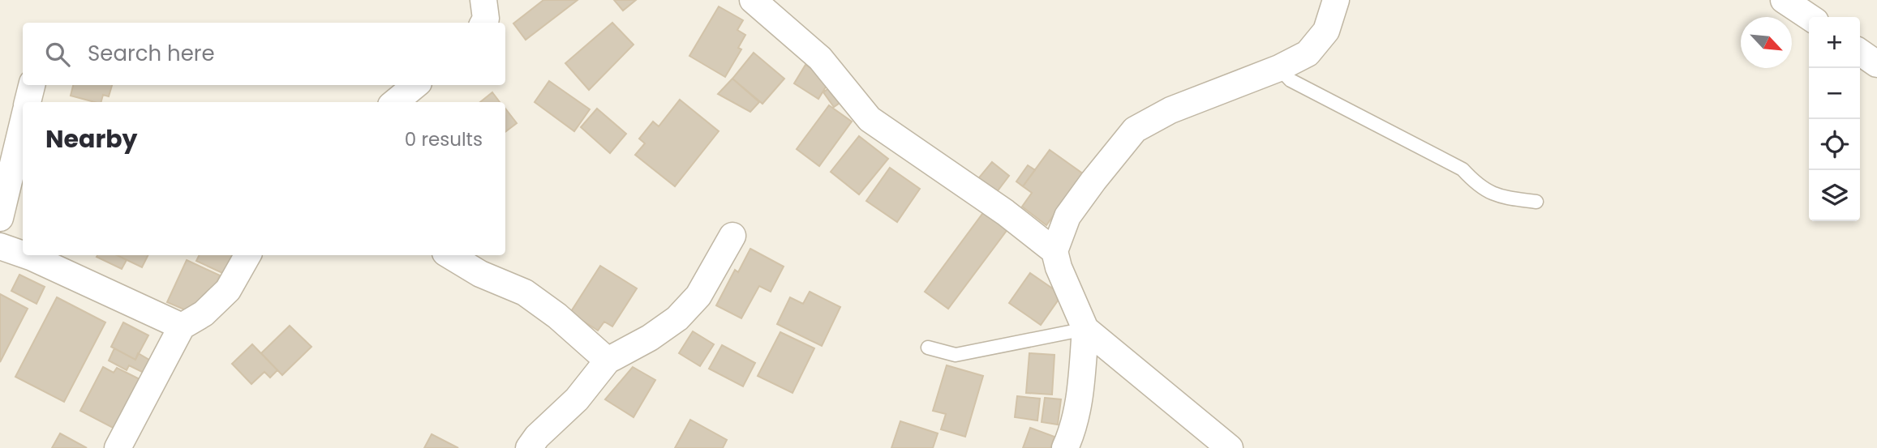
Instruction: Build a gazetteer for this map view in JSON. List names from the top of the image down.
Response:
{
  "north": "bottom right",
  "page": {
    "map_buttons": ["+", "−"],
    "search": "Search here",
    "heading": ["Nearby", "0 results"]
  }
}
